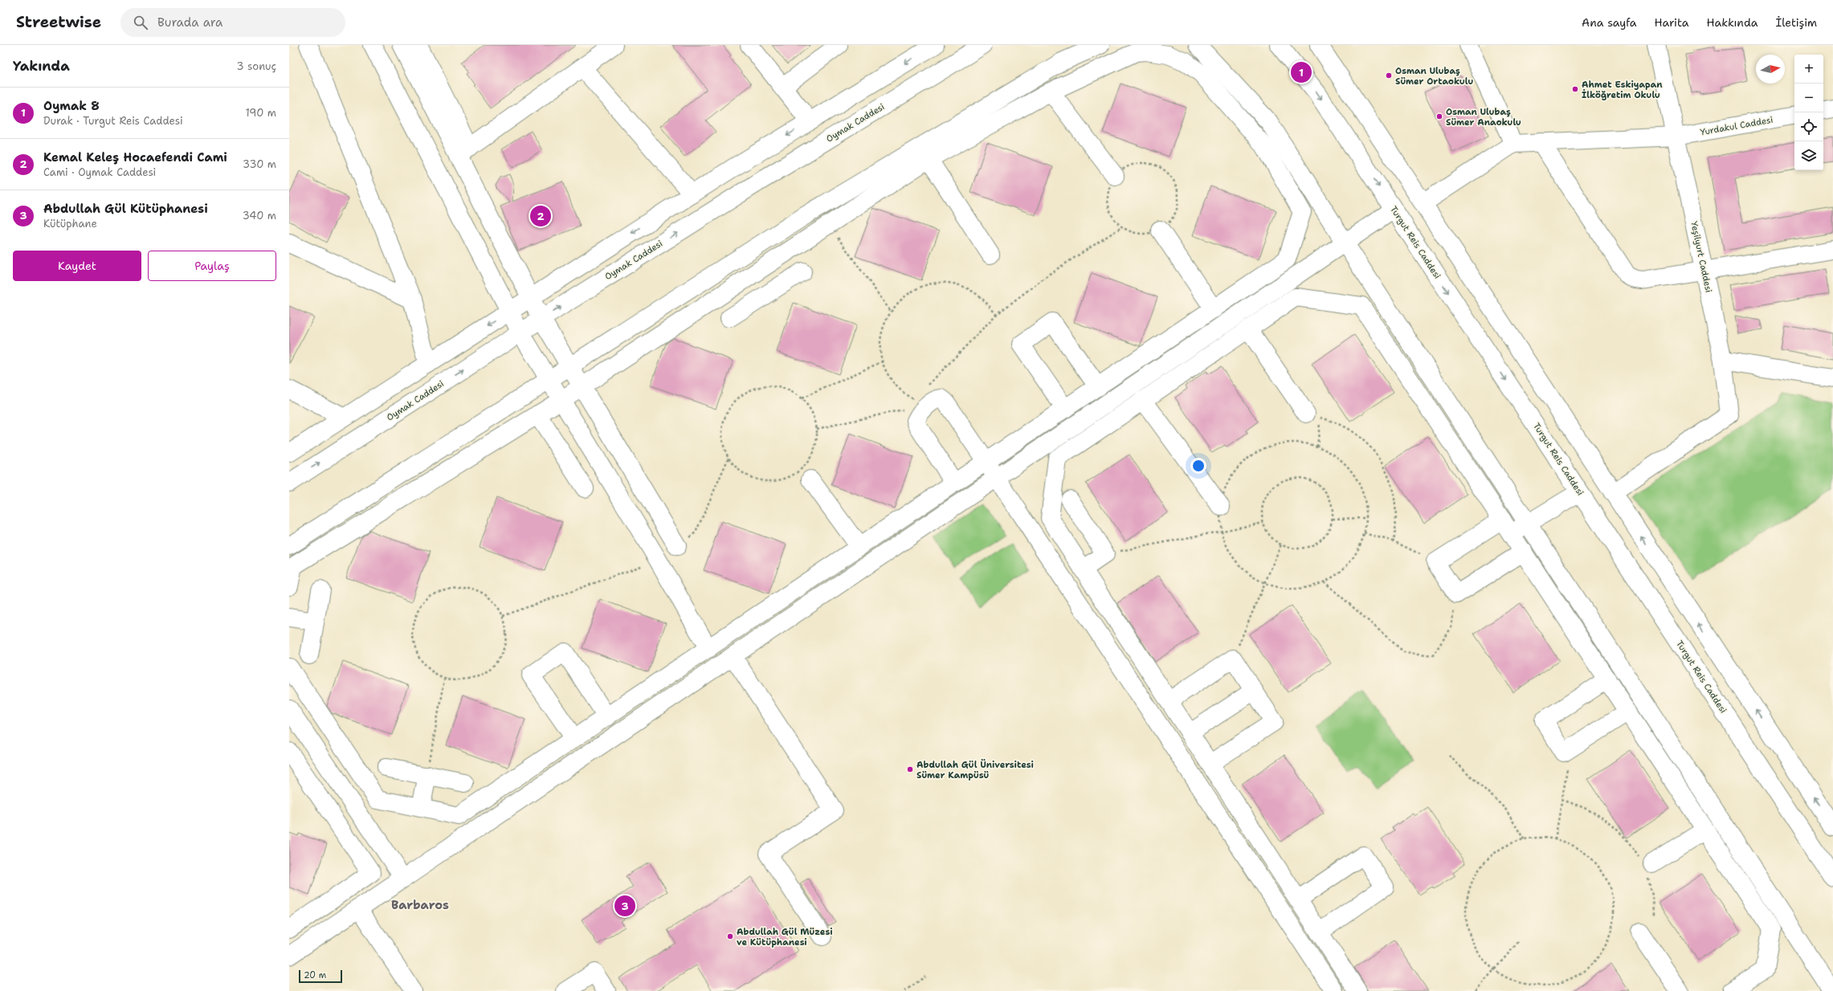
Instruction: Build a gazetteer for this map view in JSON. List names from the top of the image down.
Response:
{
  "streets": {
    "street": [
      "Oymak Caddesi",
      "Yurdakul Caddesi",
      "Turgut Reis Caddesi",
      "Yeşilyurt Caddesi"
    ]
  },
  "crossings": [
    ["Yurdakul Caddesi", "Yeşilyurt Caddesi"]
  ],
  "districts": ["Barbaros"],
  "places": [
    "Osman Ulubaş Sümer Ortaokulu",
    "Ahmet Eskiyapan İlköğretim Okulu",
    "Osman Ulubaş Sümer Anaokulu",
    "Abdullah Gül Üniversitesi Sümer Kampüsü",
    "Abdullah Gül Müzesi ve Kütüphanesi"
  ],
  "scale_bar": "20 m",
  "north": "right",
  "page": {
    "header": "Streetwise",
    "search": "Burada ara",
    "nav": [
      "Ana sayfa",
      "Harita",
      "Hakkında",
      "İletişim"
    ],
    "heading": ["Yakında", "3 sonuç"],
    "map_buttons": ["+", "−"],
    "pins": ["1", "2", "3"],
    "list": [
      {
        "mark": "1",
        "name": "Oymak 8",
        "note": "Durak · Turgut Reis Caddesi",
        "value": "190 m"
      },
      {
        "mark": "2",
        "name": "Kemal Keleş Hocaefendi Cami",
        "note": "Cami · Oymak Caddesi",
        "value": "330 m"
      },
      {
        "mark": "3",
        "name": "Abdullah Gül Kütüphanesi",
        "note": "Kütüphane",
        "value": "340 m"
      }
    ],
    "buttons": ["Kaydet", "Paylaş"],
    "scale": "20 m"
  }
}
